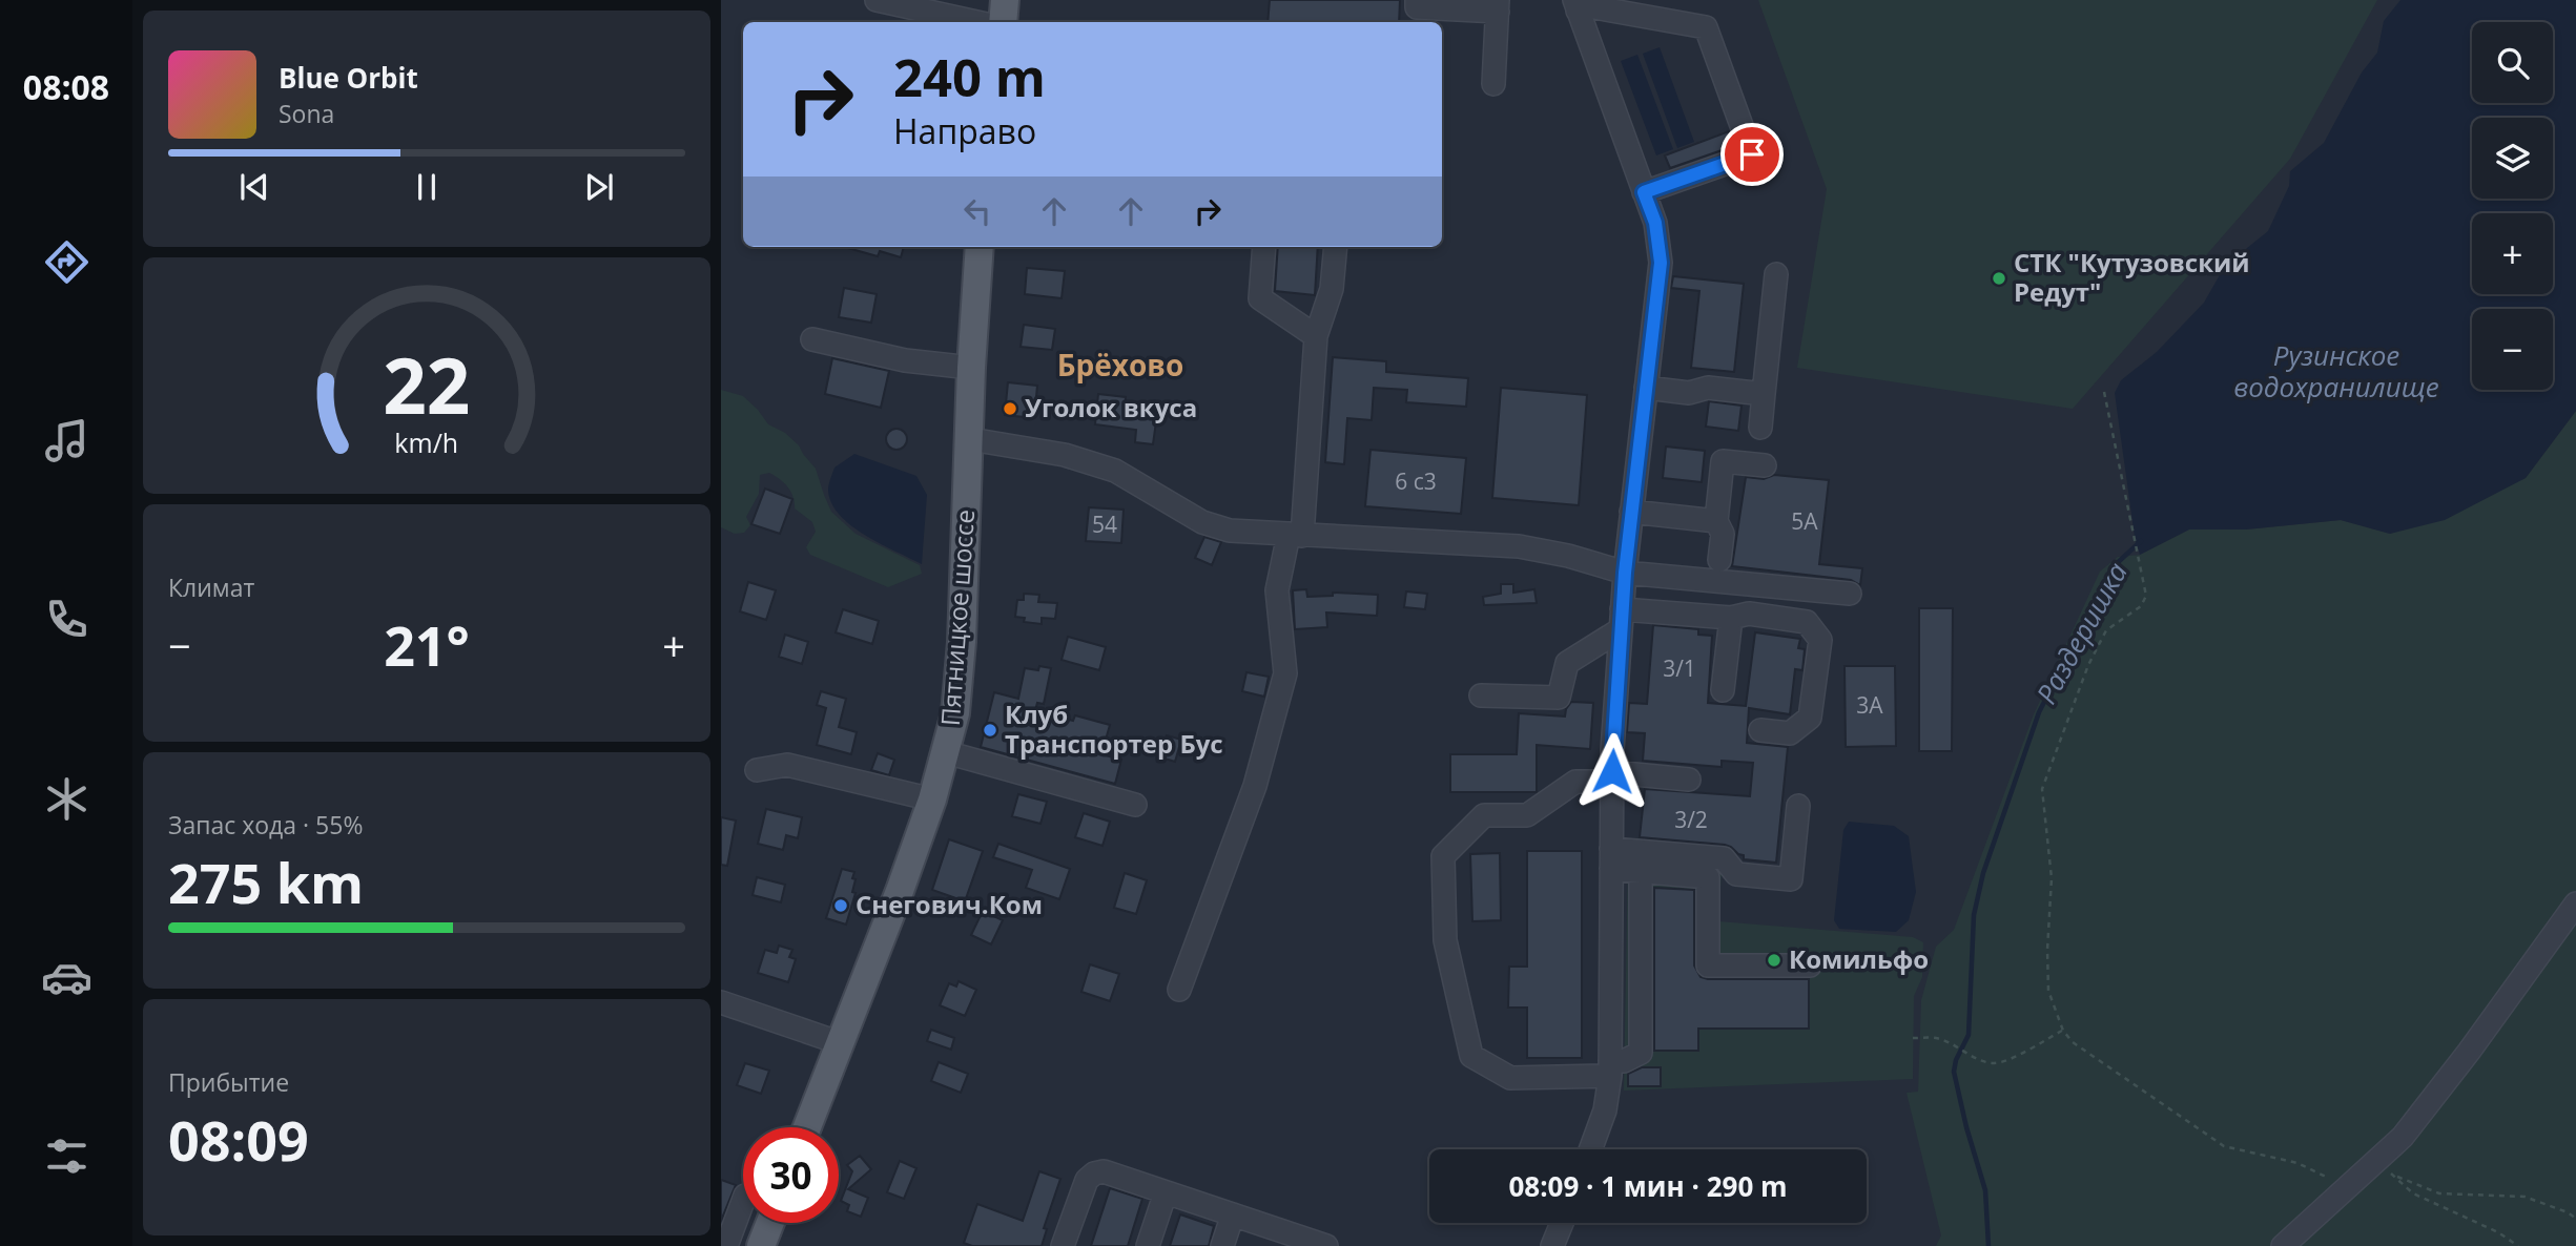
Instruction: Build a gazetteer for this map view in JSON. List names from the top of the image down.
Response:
{
  "streets": {
    "main road": ["Пятницкое шоссе"]
  },
  "districts": ["Брёхово"],
  "water": ["Рузинское водохранилище", "Раздеришка"],
  "places": [
    "СТК \"Кутузовский Редут\"",
    "Уголок вкуса",
    "Клуб Транспортер Бус",
    "Снегович.Ком",
    "Комильфо"
  ],
  "house_numbers": [
    "6 с3",
    "5А",
    "54",
    "3/1",
    "3А",
    "3/2"
  ],
  "page": {
    "tabs": "08:08",
    "map_buttons": ["+", "−"],
    "turn": ["240 m", "Направо"],
    "song": ["Blue Orbit", "Sona"],
    "tile": [
      "Климат",
      ["Запас хода · 55%", "275 km"],
      ["Прибытие", "08:09"]
    ],
    "heat": ["−", "21°", "+"],
    "limit": "30",
    "trip": "08:09 · 1 мин · 290 m",
    "gauge": ["22", "km/h"]
  }
}
